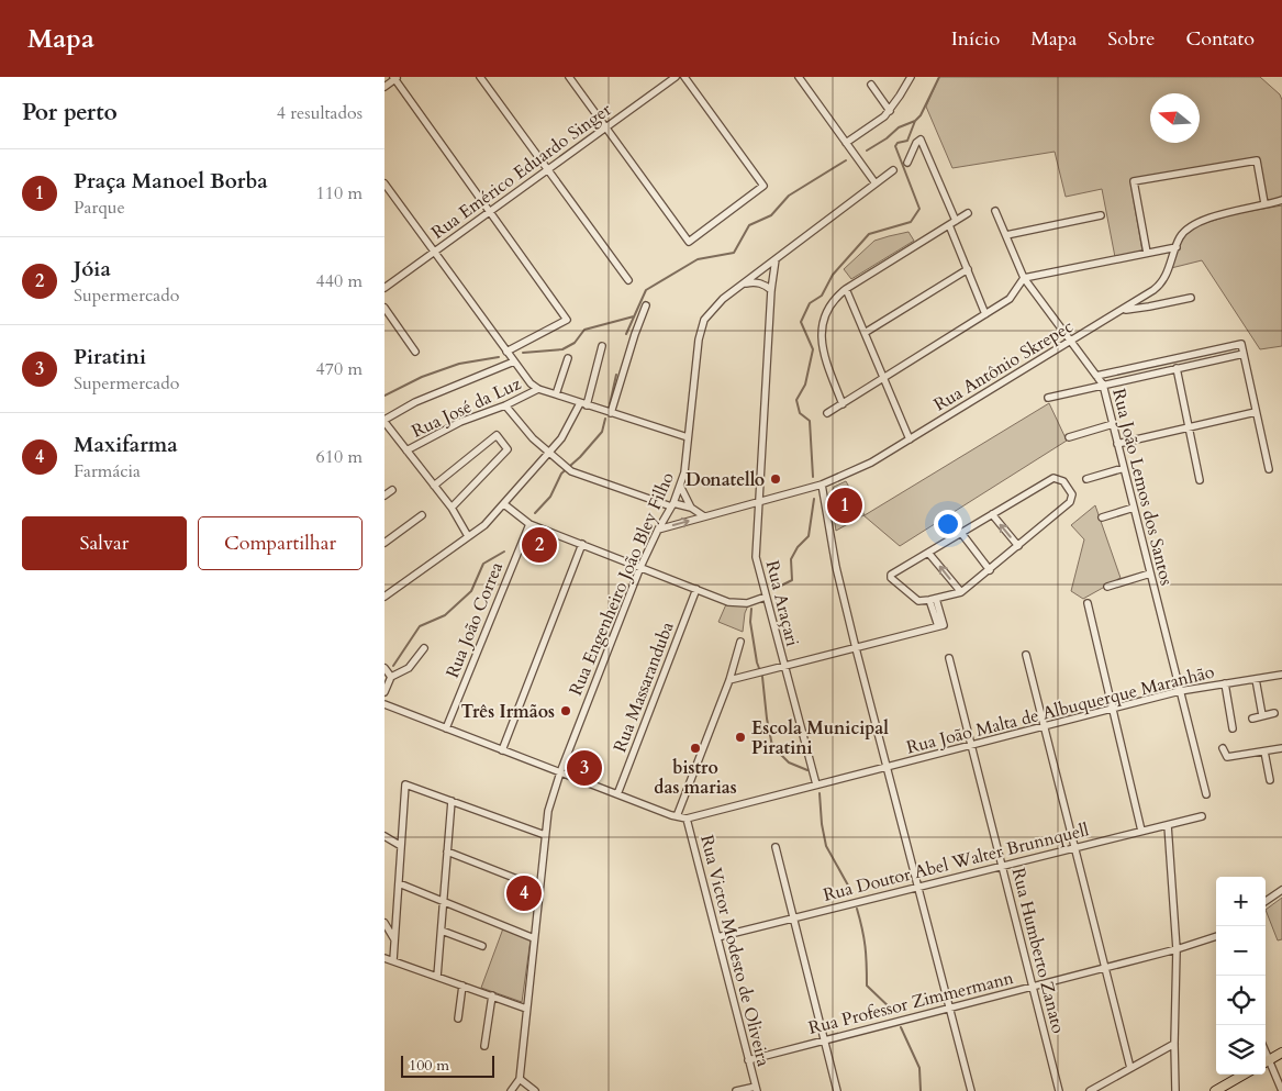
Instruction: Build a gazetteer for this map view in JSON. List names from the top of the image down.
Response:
{
  "streets": {
    "street": [
      "Rua Emérico Eduardo Singer",
      "Rua Antônio Skrepec",
      "Rua José da Luz",
      "Rua João Lemos dos Santos",
      "Rua Engenheiro João Bley Filho",
      "Rua Araçari",
      "Rua João Correa",
      "Rua Massaranduba",
      "Rua João Malta de Albuquerque Maranhão",
      "Rua Doutor Abel Walter Brunnquell",
      "Rua Victor Modesto de Oliveira",
      "Rua Humberto Zanato",
      "Rua Professor Zimmermann"
    ]
  },
  "crossings": [
    ["Rua Antônio Skrepec", "Rua João Lemos dos Santos"],
    ["Rua Antônio Skrepec", "Rua Engenheiro João Bley Filho"],
    ["Rua Antônio Skrepec", "Rua Araçari"],
    ["Rua João Lemos dos Santos", "Rua João Malta de Albuquerque Maranhão"],
    ["Rua Engenheiro João Bley Filho", "Rua Araçari"],
    ["Rua Araçari", "Rua João Malta de Albuquerque Maranhão"],
    ["Rua João Malta de Albuquerque Maranhão", "Rua Victor Modesto de Oliveira"],
    ["Rua João Malta de Albuquerque Maranhão", "Rua Humberto Zanato"],
    ["Rua Doutor Abel Walter Brunnquell", "Rua Victor Modesto de Oliveira"],
    ["Rua Doutor Abel Walter Brunnquell", "Rua Humberto Zanato"],
    ["Rua Victor Modesto de Oliveira", "Rua Professor Zimmermann"],
    ["Rua Humberto Zanato", "Rua Professor Zimmermann"]
  ],
  "places": [
    "Donatello",
    "Três Irmãos",
    "Escola Municipal Piratini",
    "bistro das marias"
  ],
  "scale_bar": "100 m",
  "north": "left",
  "page": {
    "header": "Mapa",
    "nav": [
      "Início",
      "Mapa",
      "Sobre",
      "Contato"
    ],
    "heading": ["Por perto", "4 resultados"],
    "list": [
      {
        "mark": "1",
        "name": "Praça Manoel Borba",
        "note": "Parque",
        "value": "110 m"
      },
      {
        "mark": "2",
        "name": "Jóia",
        "note": "Supermercado",
        "value": "440 m"
      },
      {
        "mark": "3",
        "name": "Piratini",
        "note": "Supermercado",
        "value": "470 m"
      },
      {
        "mark": "4",
        "name": "Maxifarma",
        "note": "Farmácia",
        "value": "610 m"
      }
    ],
    "pins": [
      "1",
      "2",
      "3",
      "4"
    ],
    "buttons": ["Salvar", "Compartilhar"],
    "map_buttons": ["+", "−"],
    "scale": "100 m"
  }
}
